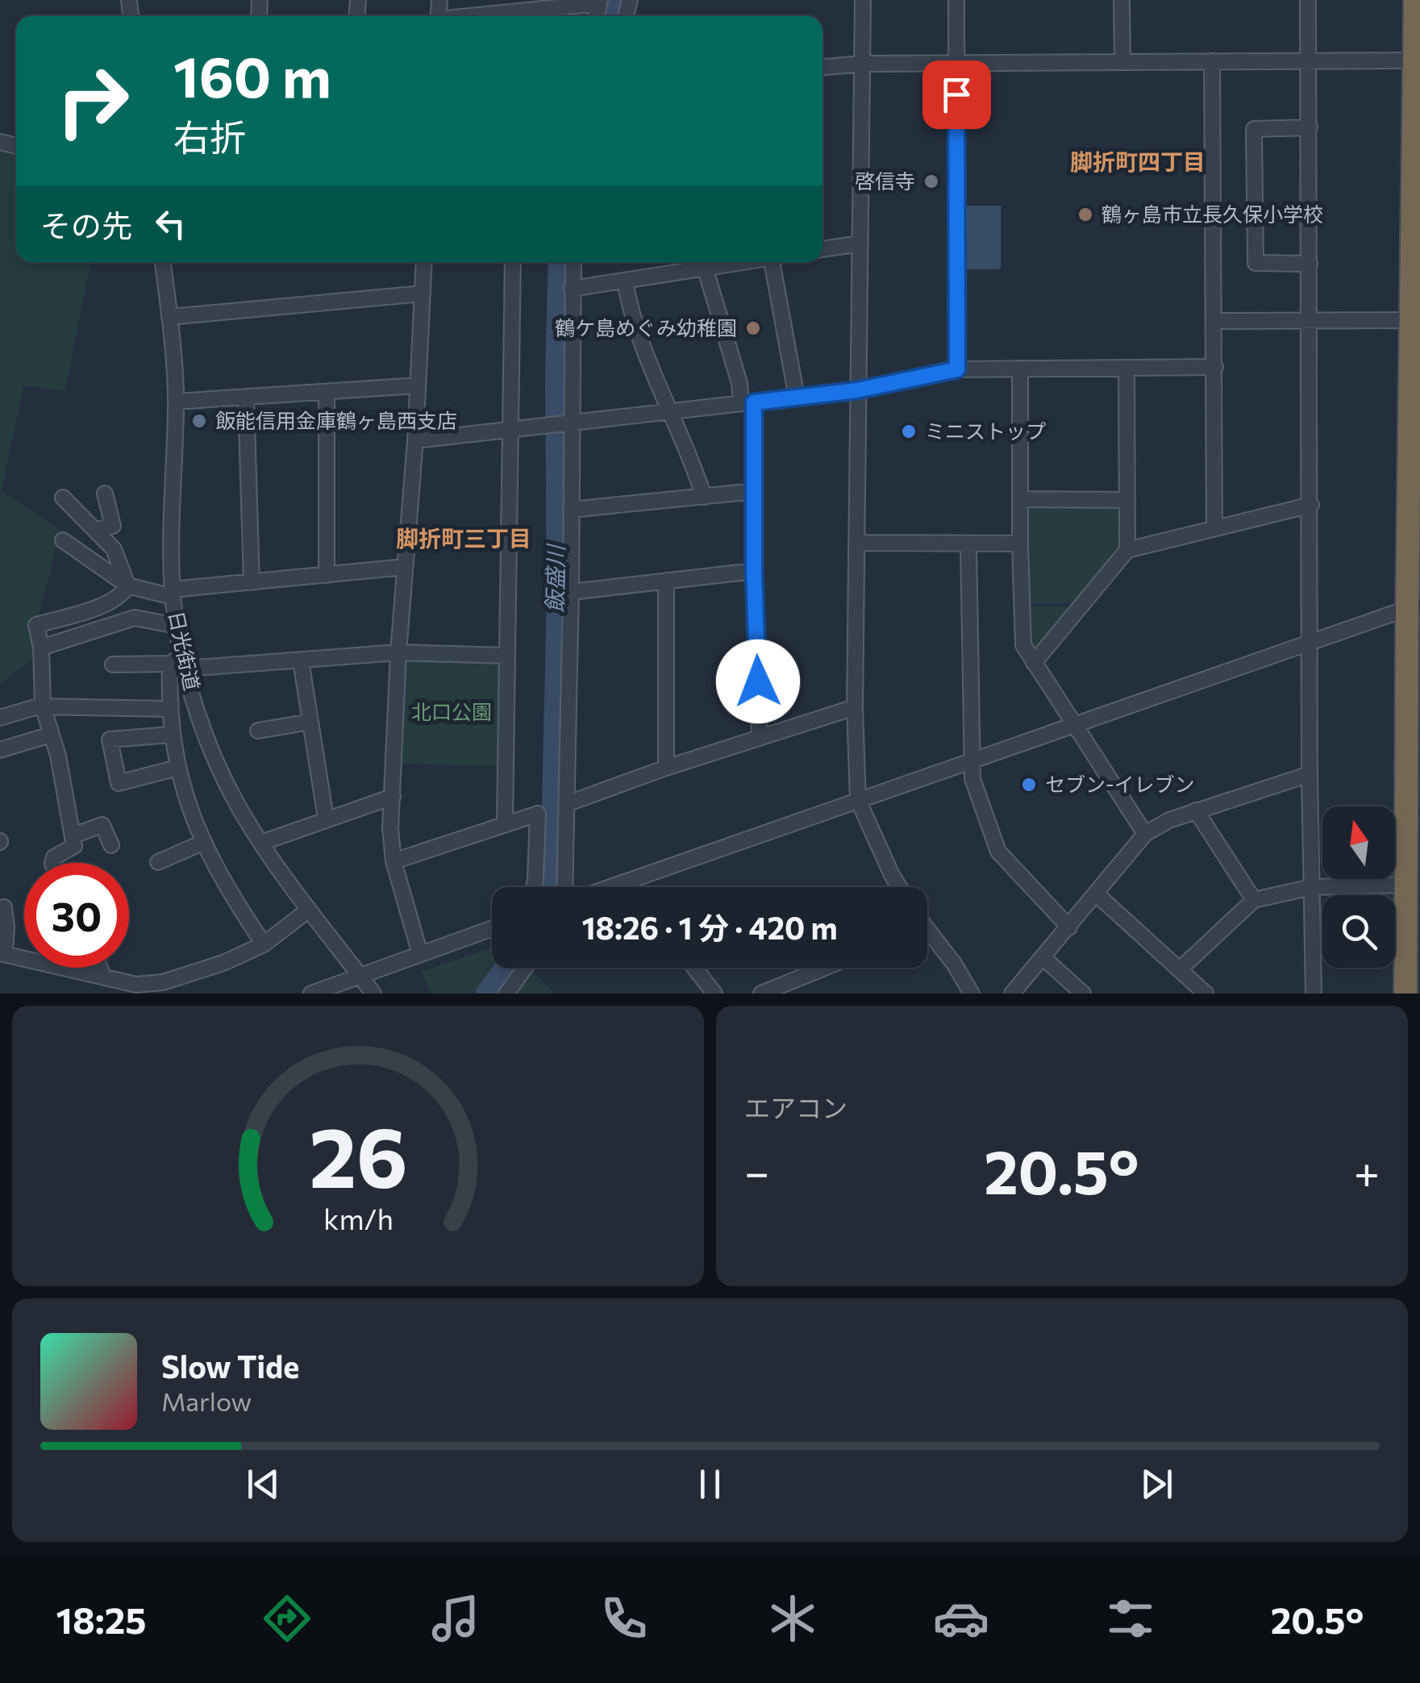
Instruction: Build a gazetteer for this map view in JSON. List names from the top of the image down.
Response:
{
  "streets": {
    "street": ["日光街道"]
  },
  "districts": ["脚折町四丁目", "脚折町三丁目"],
  "water": ["飯盛川"],
  "parks": ["北口公園"],
  "places": [
    "啓信寺",
    "鶴ヶ島市立長久保小学校",
    "鶴ケ島めぐみ幼稚園",
    "飯能信用金庫鶴ヶ島西支店",
    "ミニストップ",
    "セブン-イレブン"
  ],
  "north": "top",
  "page": {
    "turn": ["160 m", "右折"],
    "then": "その先",
    "limit": "30",
    "trip": "18:26 · 1 分 · 420 m",
    "tile": "エアコン",
    "heat": ["−", "20.5°", "+"],
    "song": ["Slow Tide", "Marlow"],
    "tabs": ["18:25", "20.5°"],
    "gauge": ["26", "km/h"]
  }
}
